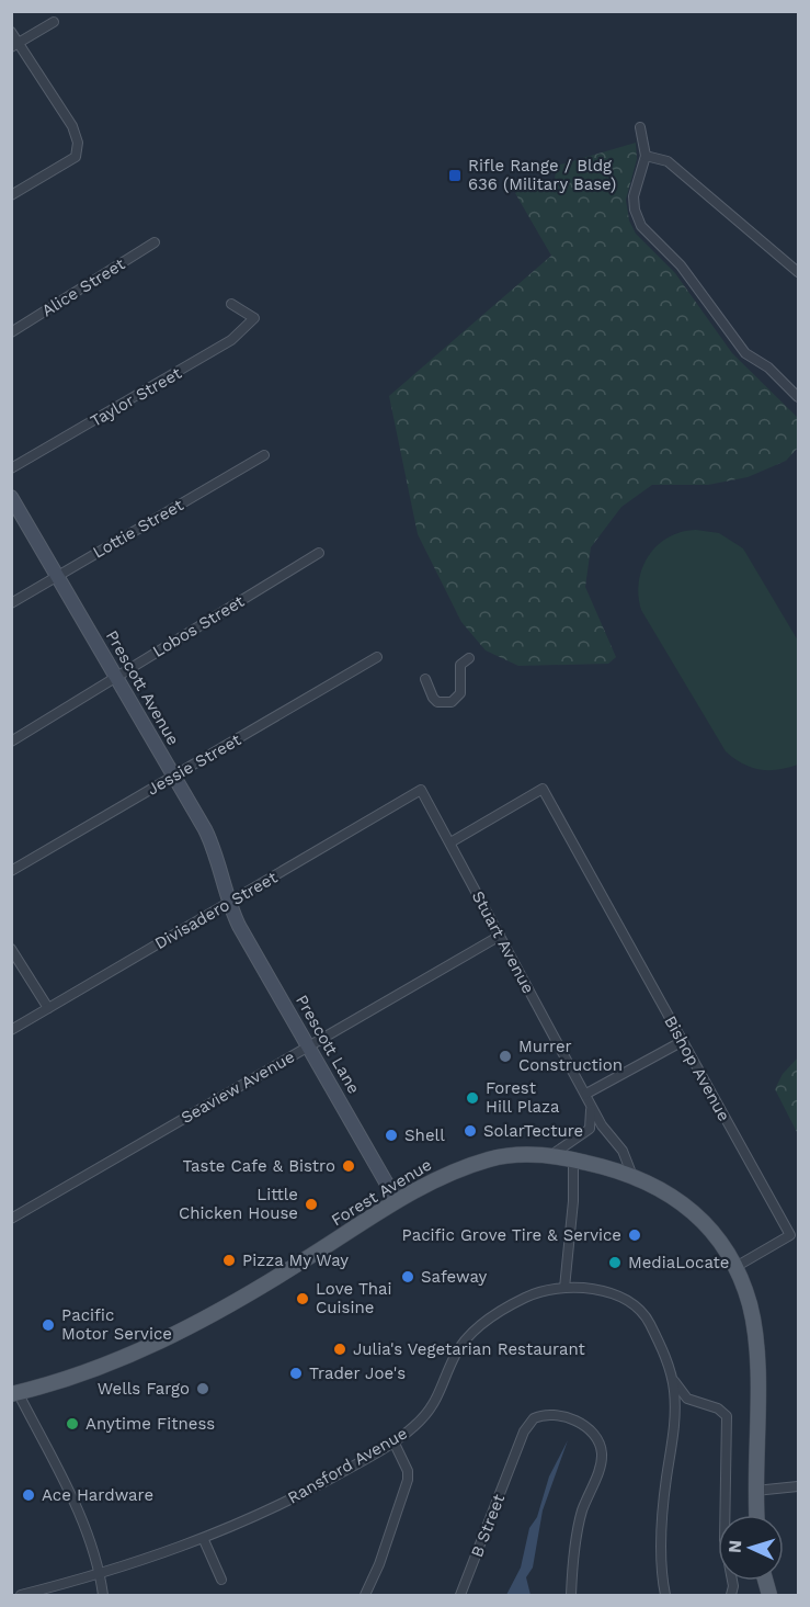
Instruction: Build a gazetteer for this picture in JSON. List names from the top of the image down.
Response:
{
  "streets": {
    "main road": ["Forest Avenue"],
    "street": [
      "Alice Street",
      "Taylor Street",
      "Lottie Street",
      "Lobos Street",
      "Prescott Avenue",
      "Jessie Street",
      "Divisadero Street",
      "Stuart Avenue",
      "Prescott Lane",
      "Bishop Avenue",
      "Seaview Avenue",
      "Ransford Avenue",
      "B Street"
    ]
  },
  "crossings": [
    ["Lottie Street", "Prescott Avenue"],
    ["Lobos Street", "Prescott Avenue"],
    ["Prescott Avenue", "Jessie Street"],
    ["Prescott Avenue", "Divisadero Street"],
    ["Prescott Avenue", "Prescott Lane"],
    ["Divisadero Street", "Stuart Avenue"],
    ["Divisadero Street", "Prescott Lane"],
    ["Stuart Avenue", "Bishop Avenue"],
    ["Stuart Avenue", "Seaview Avenue"],
    ["Stuart Avenue", "Forest Avenue"],
    ["Prescott Lane", "Seaview Avenue"],
    ["Prescott Lane", "Forest Avenue"],
    ["Bishop Avenue", "Forest Avenue"]
  ],
  "places": {
    "transit": ["Rifle Range / Bldg 636 (Military Base)"],
    "other": [
      "Murrer Construction",
      "Forest Hill Plaza",
      "SolarTecture",
      "Shell",
      "Taste Cafe & Bistro",
      "Little Chicken House",
      "Pacific Grove Tire & Service",
      "Pizza My Way",
      "MediaLocate",
      "Safeway",
      "Love Thai Cuisine",
      "Pacific Motor Service",
      "Julia's Vegetarian Restaurant",
      "Trader Joe's",
      "Wells Fargo",
      "Anytime Fitness",
      "Ace Hardware"
    ]
  },
  "north": "left"
}
